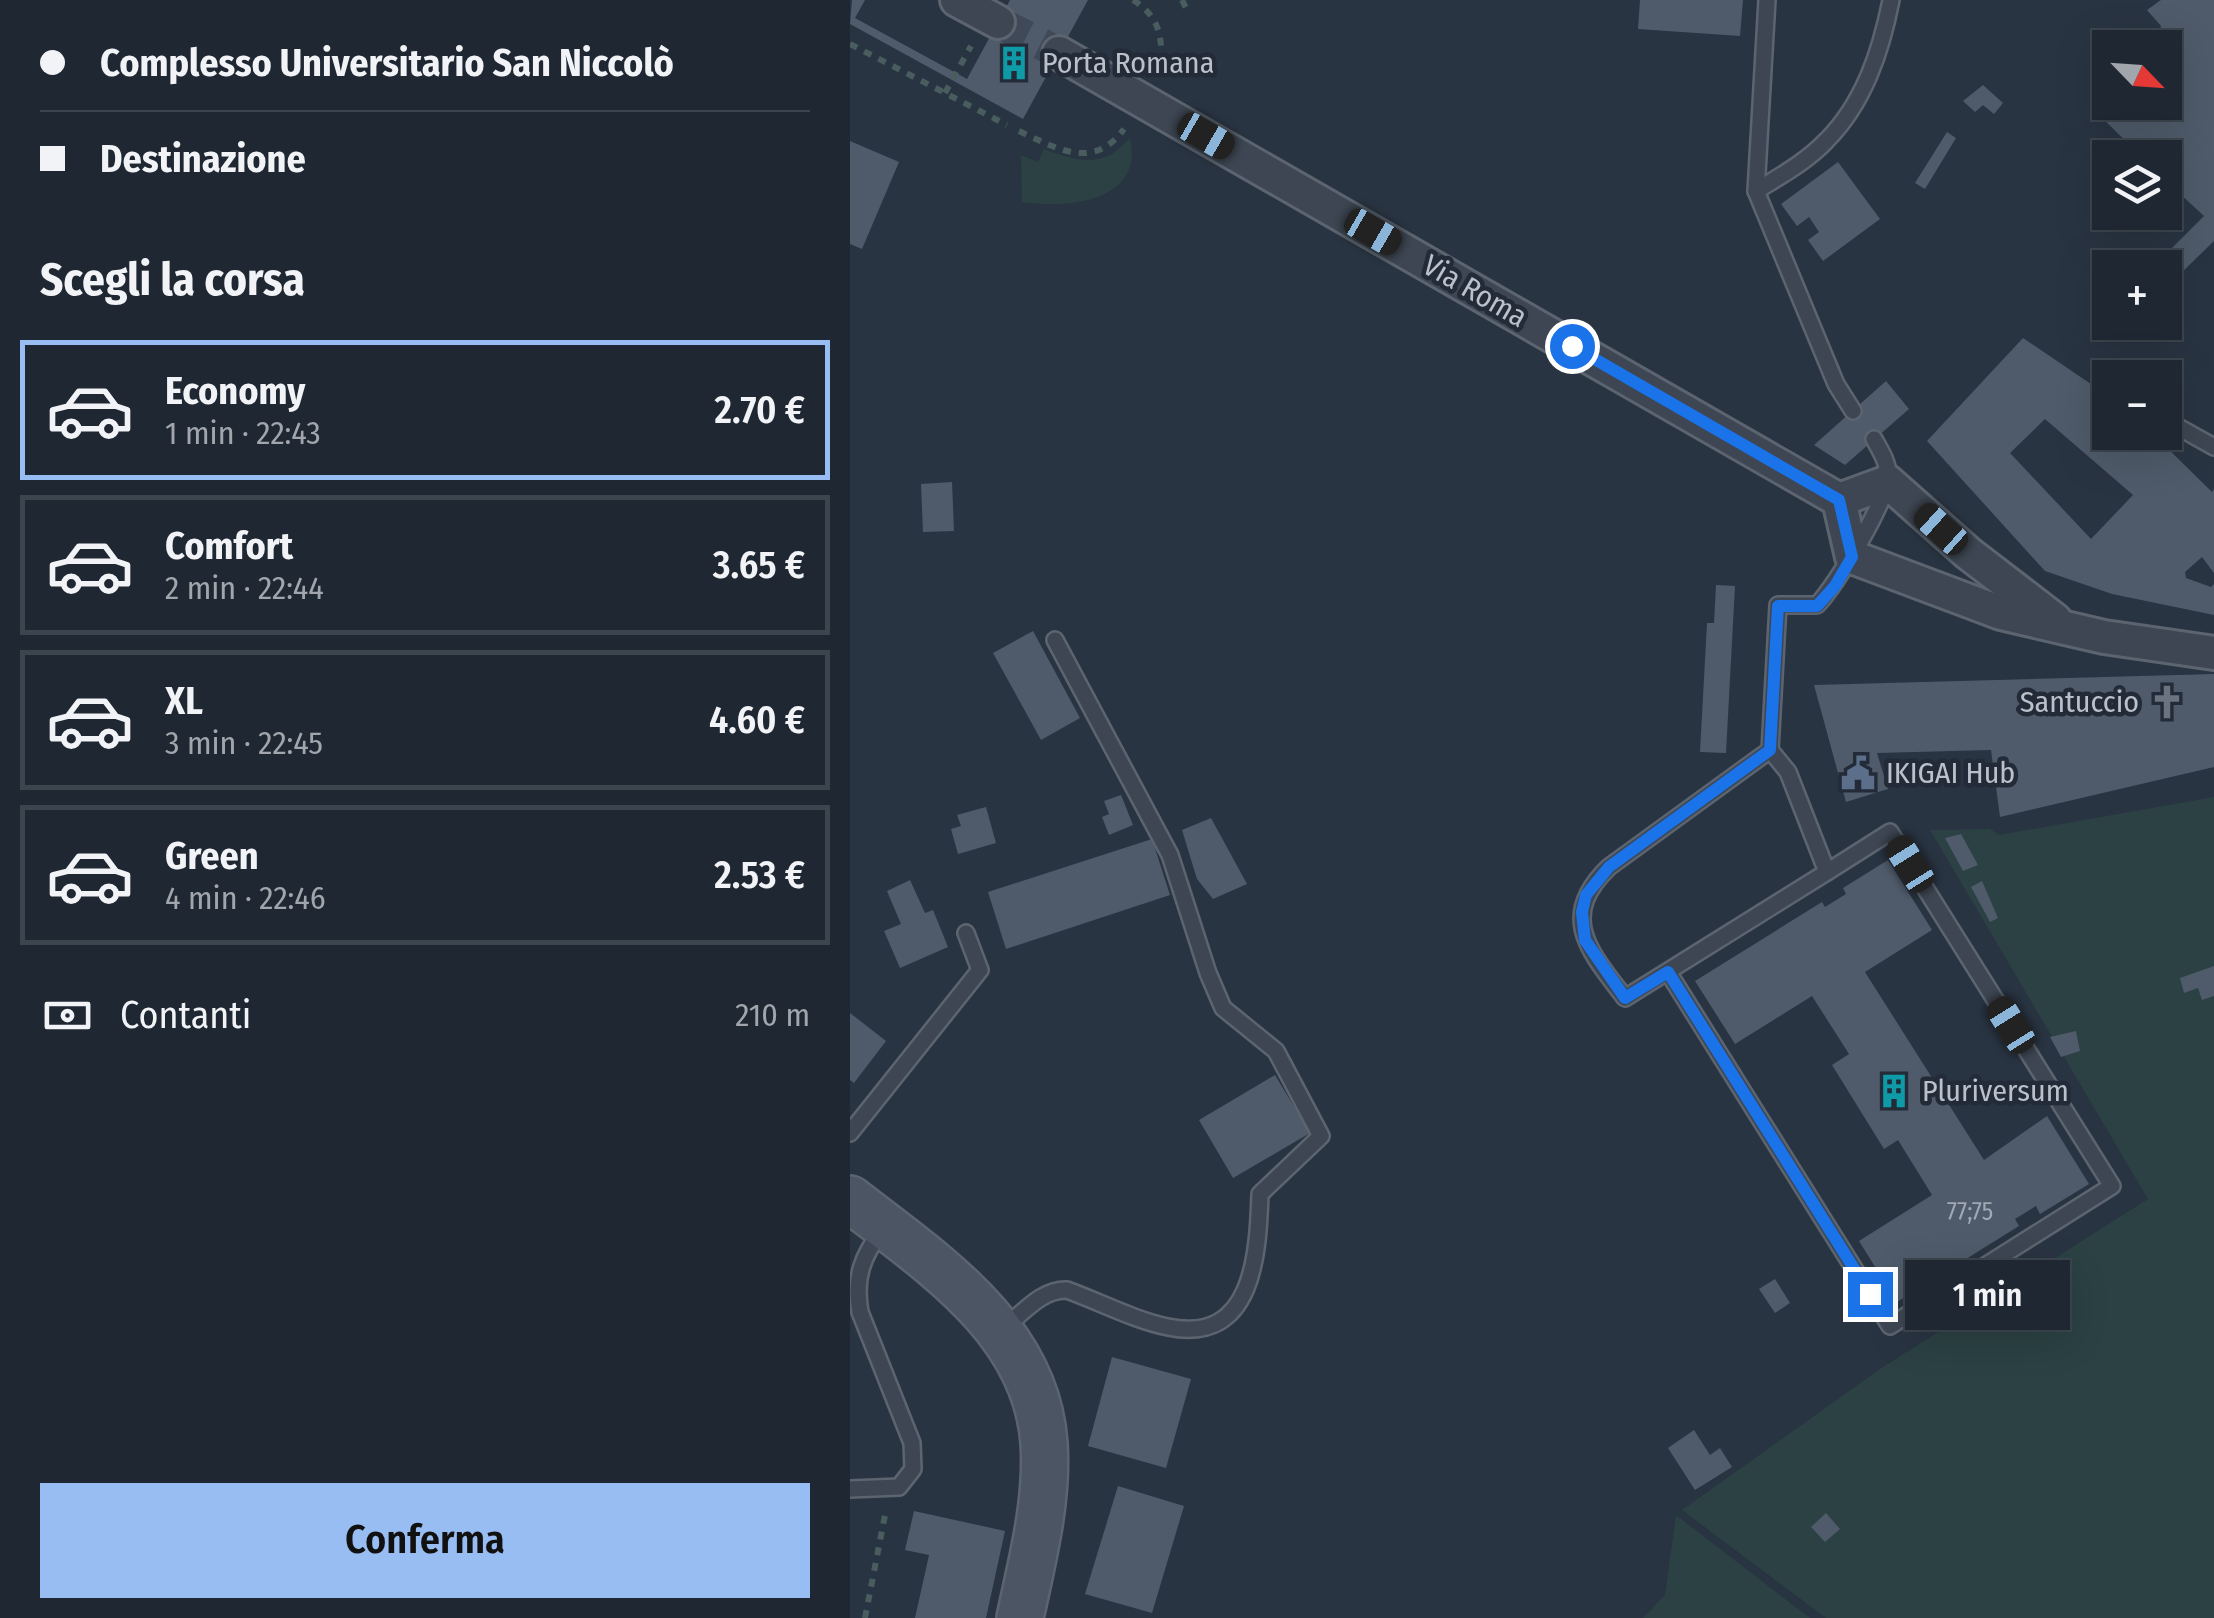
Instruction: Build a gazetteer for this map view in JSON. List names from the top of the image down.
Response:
{
  "streets": {
    "street": ["Via Roma"]
  },
  "places": {
    "building": ["Porta Romana", "Pluriversum"],
    "church": ["Santuccio"],
    "public building": ["IKIGAI Hub"]
  },
  "house_numbers": ["77;75"],
  "north": "bottom right",
  "page": {
    "banner": ["Complesso Universitario San Niccolò", "Destinazione"],
    "map_buttons": ["+", "−"],
    "heading": "Scegli la corsa",
    "list": [
      {
        "name": "Economy",
        "note": "1 min · 22:43",
        "value": "2.70 €"
      },
      {
        "name": "Comfort",
        "note": "2 min · 22:44",
        "value": "3.65 €"
      },
      {
        "name": "XL",
        "note": "3 min · 22:45",
        "value": "4.60 €"
      },
      {
        "name": "Green",
        "note": "4 min · 22:46",
        "value": "2.53 €"
      }
    ],
    "pay": ["Contanti", "210 m"],
    "bubble": "1 min",
    "buttons": "Conferma"
  }
}
